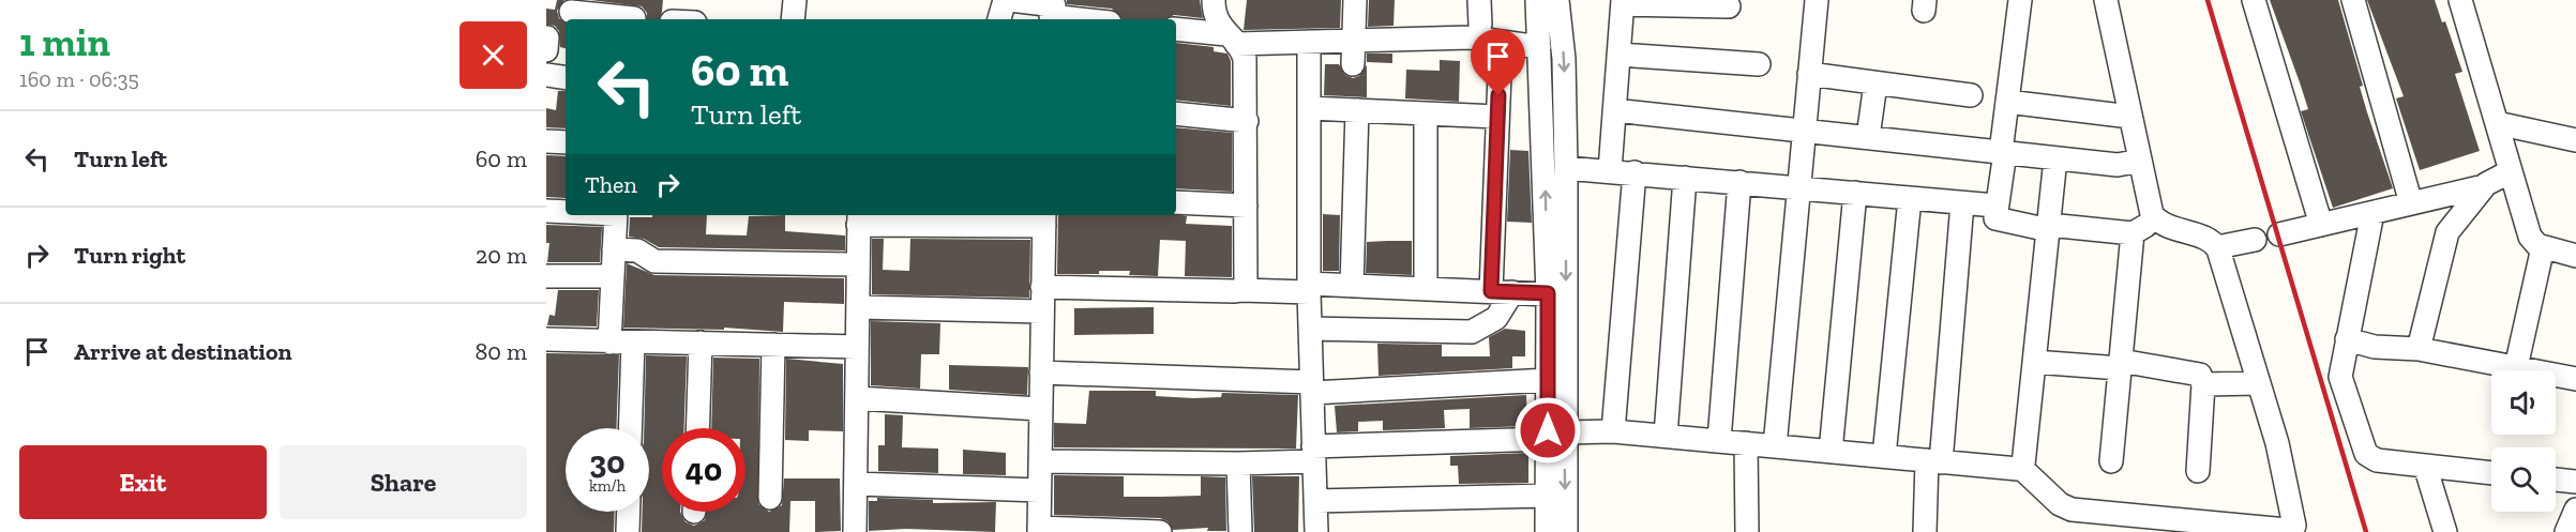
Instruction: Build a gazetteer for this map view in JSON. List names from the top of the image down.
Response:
{
  "page": {
    "heading": ["1 min", "160 m · 06:35"],
    "turn": ["60 m", "Turn left"],
    "list": [
      {
        "name": "Turn left",
        "value": "60 m"
      },
      {
        "name": "Turn right",
        "value": "20 m"
      },
      {
        "name": "Arrive at destination",
        "value": "80 m"
      }
    ],
    "then": "Then",
    "speed": "30 km/h",
    "limit": "40",
    "buttons": ["Exit", "Share"]
  }
}
